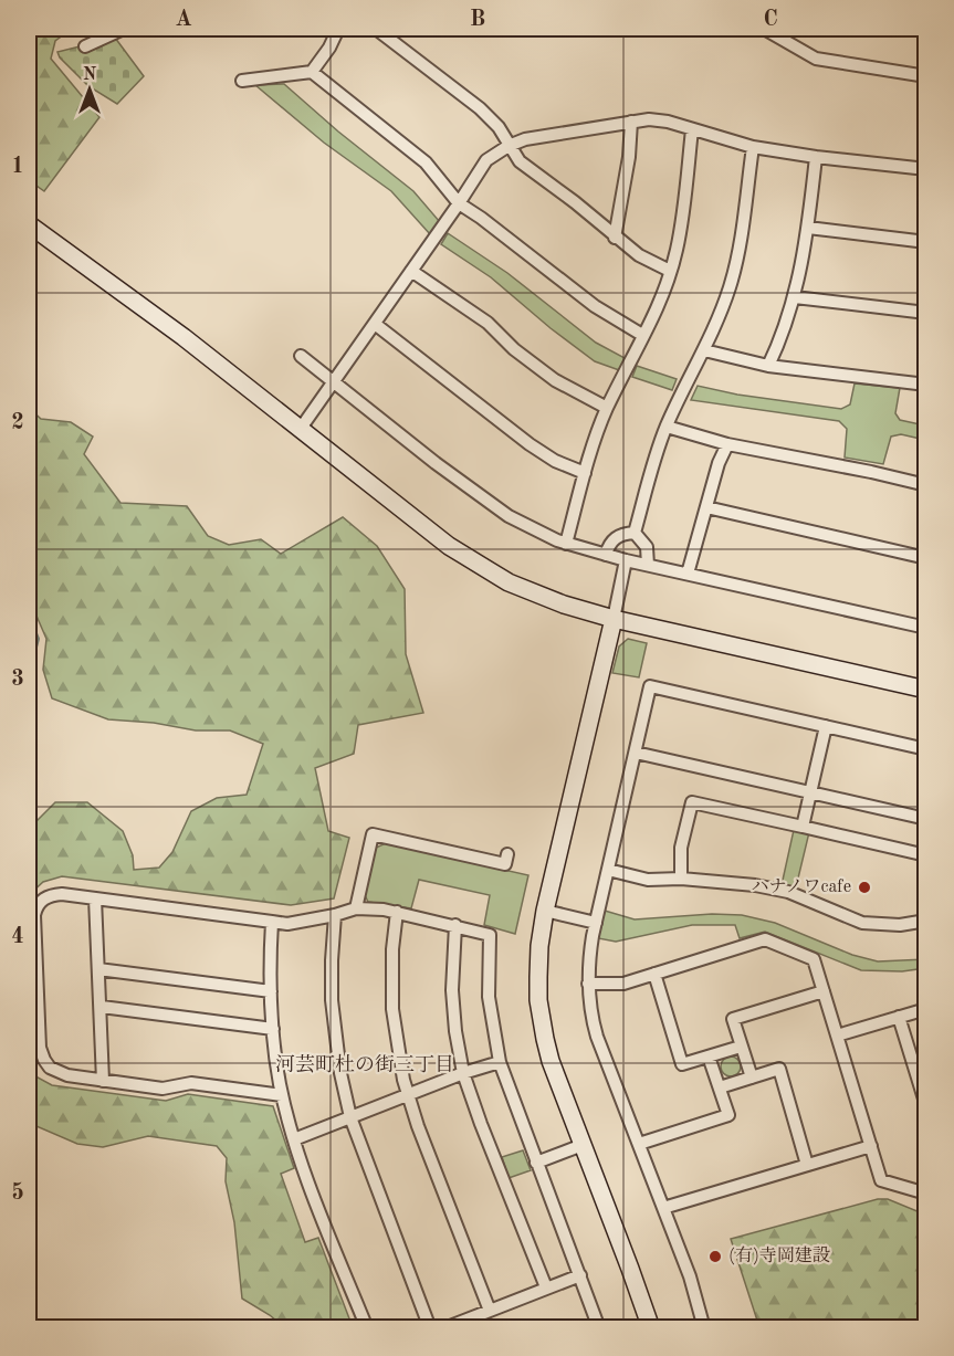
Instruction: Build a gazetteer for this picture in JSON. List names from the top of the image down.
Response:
{
  "districts": ["河芸町杜の街三丁目"],
  "places": ["ハナノワcafe", "(有)寺岡建設"],
  "north": "top",
  "grid": {
    "columns": ["A", "B", "C"],
    "rows": [
      "1",
      "2",
      "3",
      "4",
      "5"
    ]
  }
}
